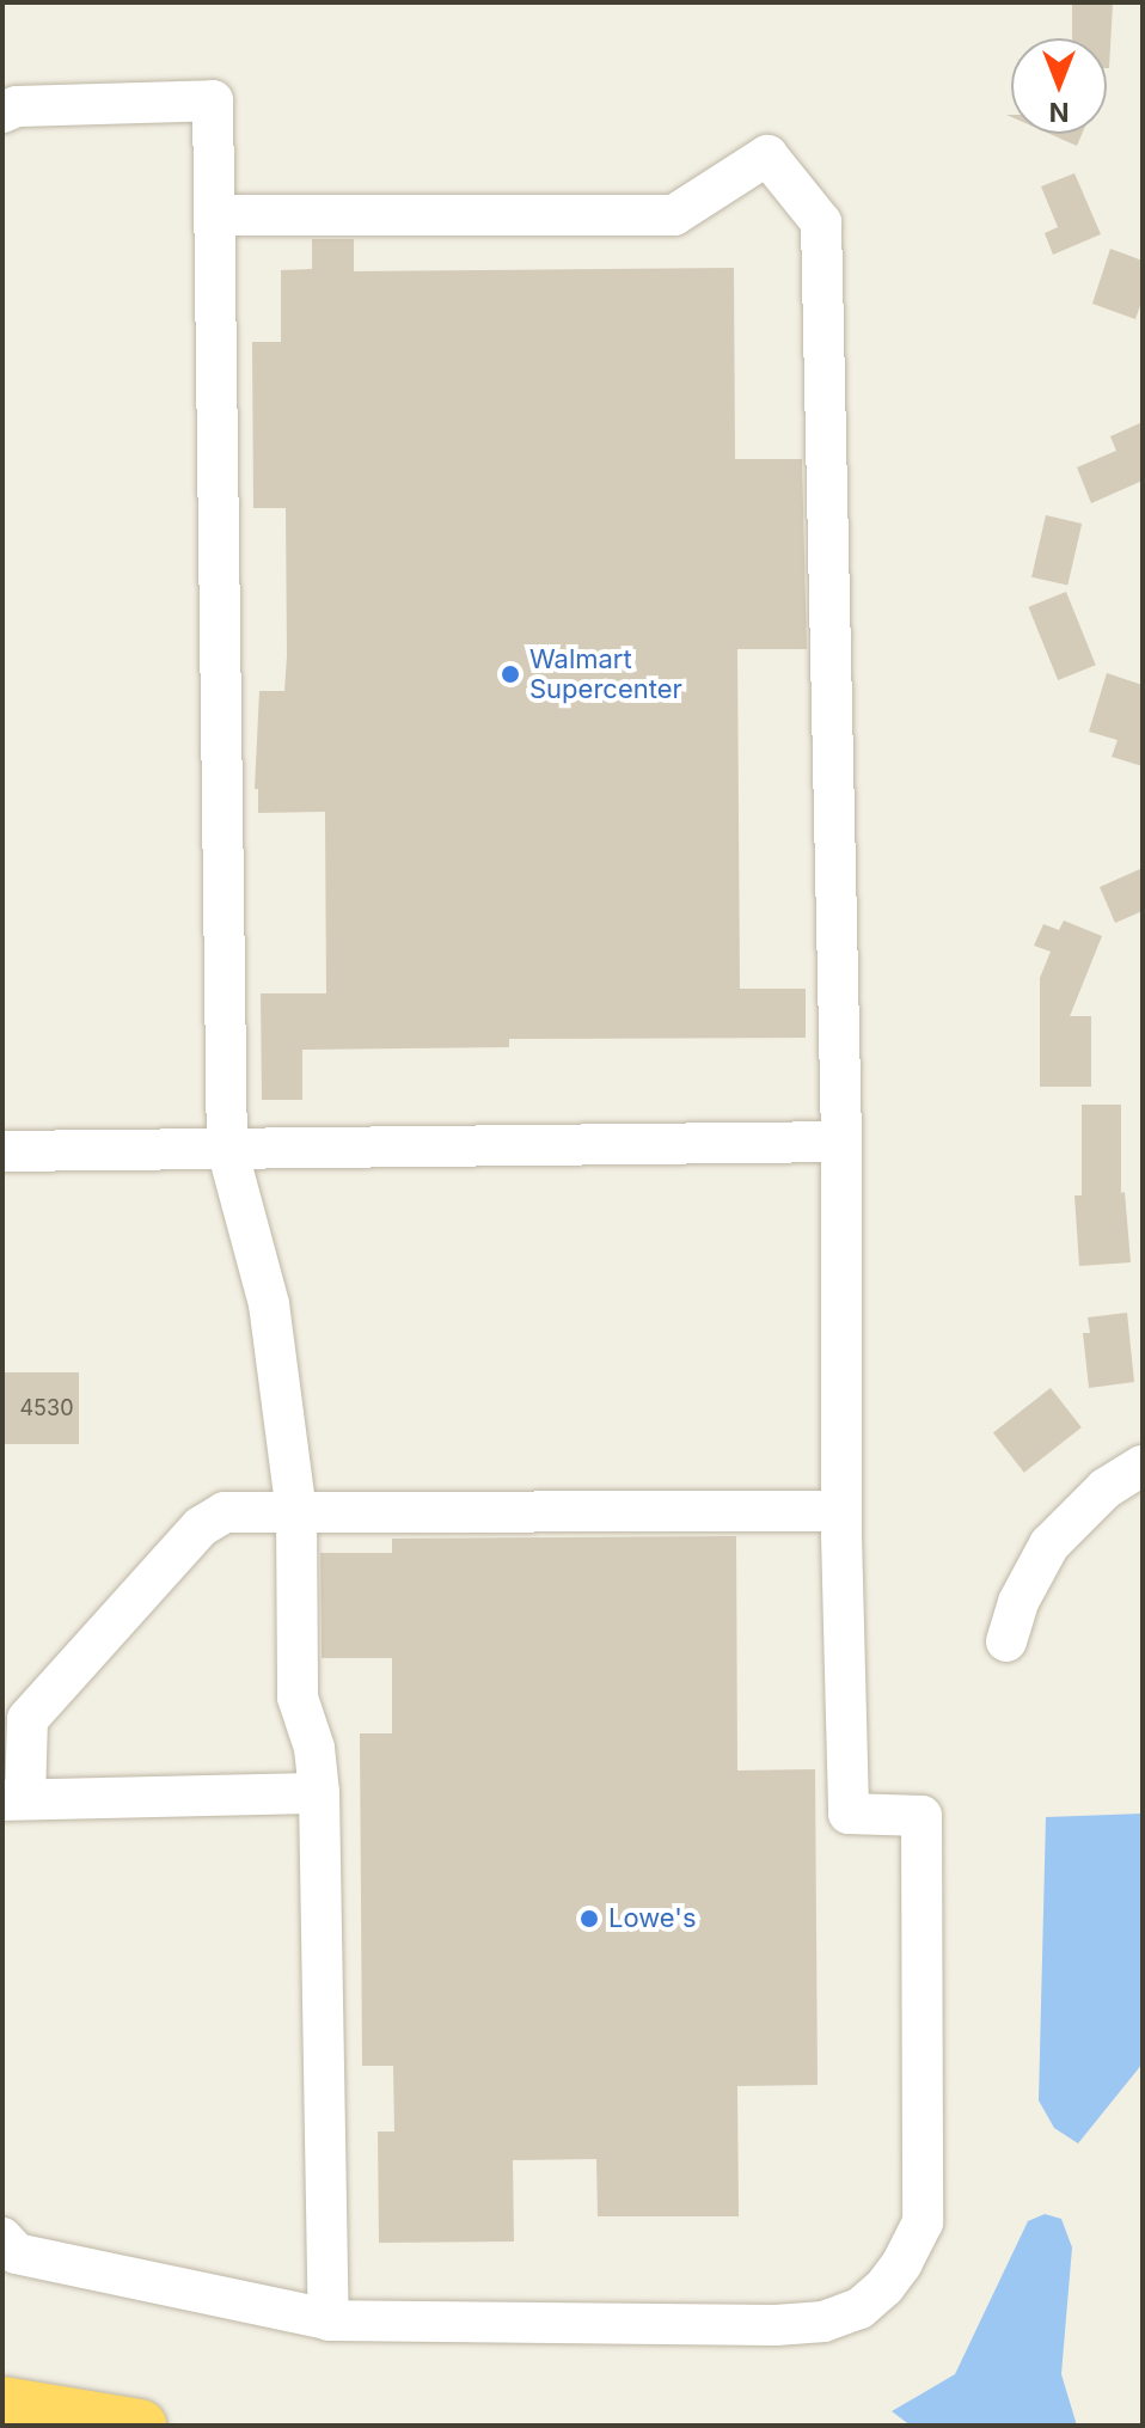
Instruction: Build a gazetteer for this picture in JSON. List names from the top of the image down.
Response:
{
  "places": ["Walmart Supercenter", "Lowe's"],
  "house_numbers": ["4530"],
  "north": "bottom"
}
